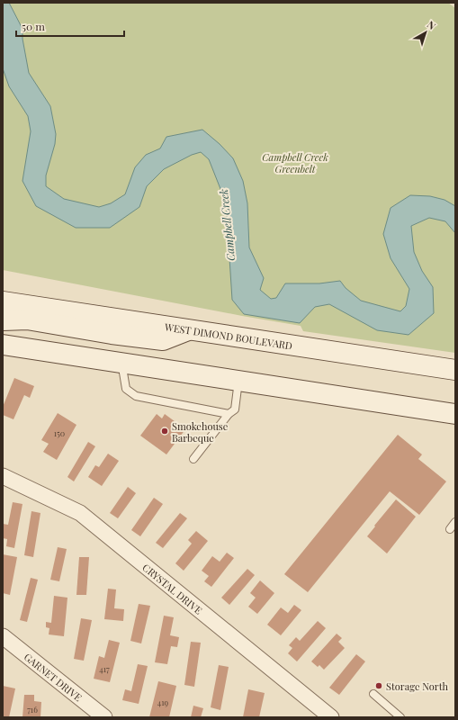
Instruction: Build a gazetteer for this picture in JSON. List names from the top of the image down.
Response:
{
  "streets": {
    "main road": ["WEST DIMOND BOULEVARD"],
    "street": ["CRYSTAL DRIVE", "GARNET DRIVE"]
  },
  "water": ["Campbell Creek"],
  "parks": ["Campbell Creek Greenbelt"],
  "places": ["Smokehouse Barbeque", "Storage North"],
  "house_numbers": [
    "150",
    "417",
    "419",
    "716"
  ],
  "scale_bar": "50 m",
  "north": "top right"
}
